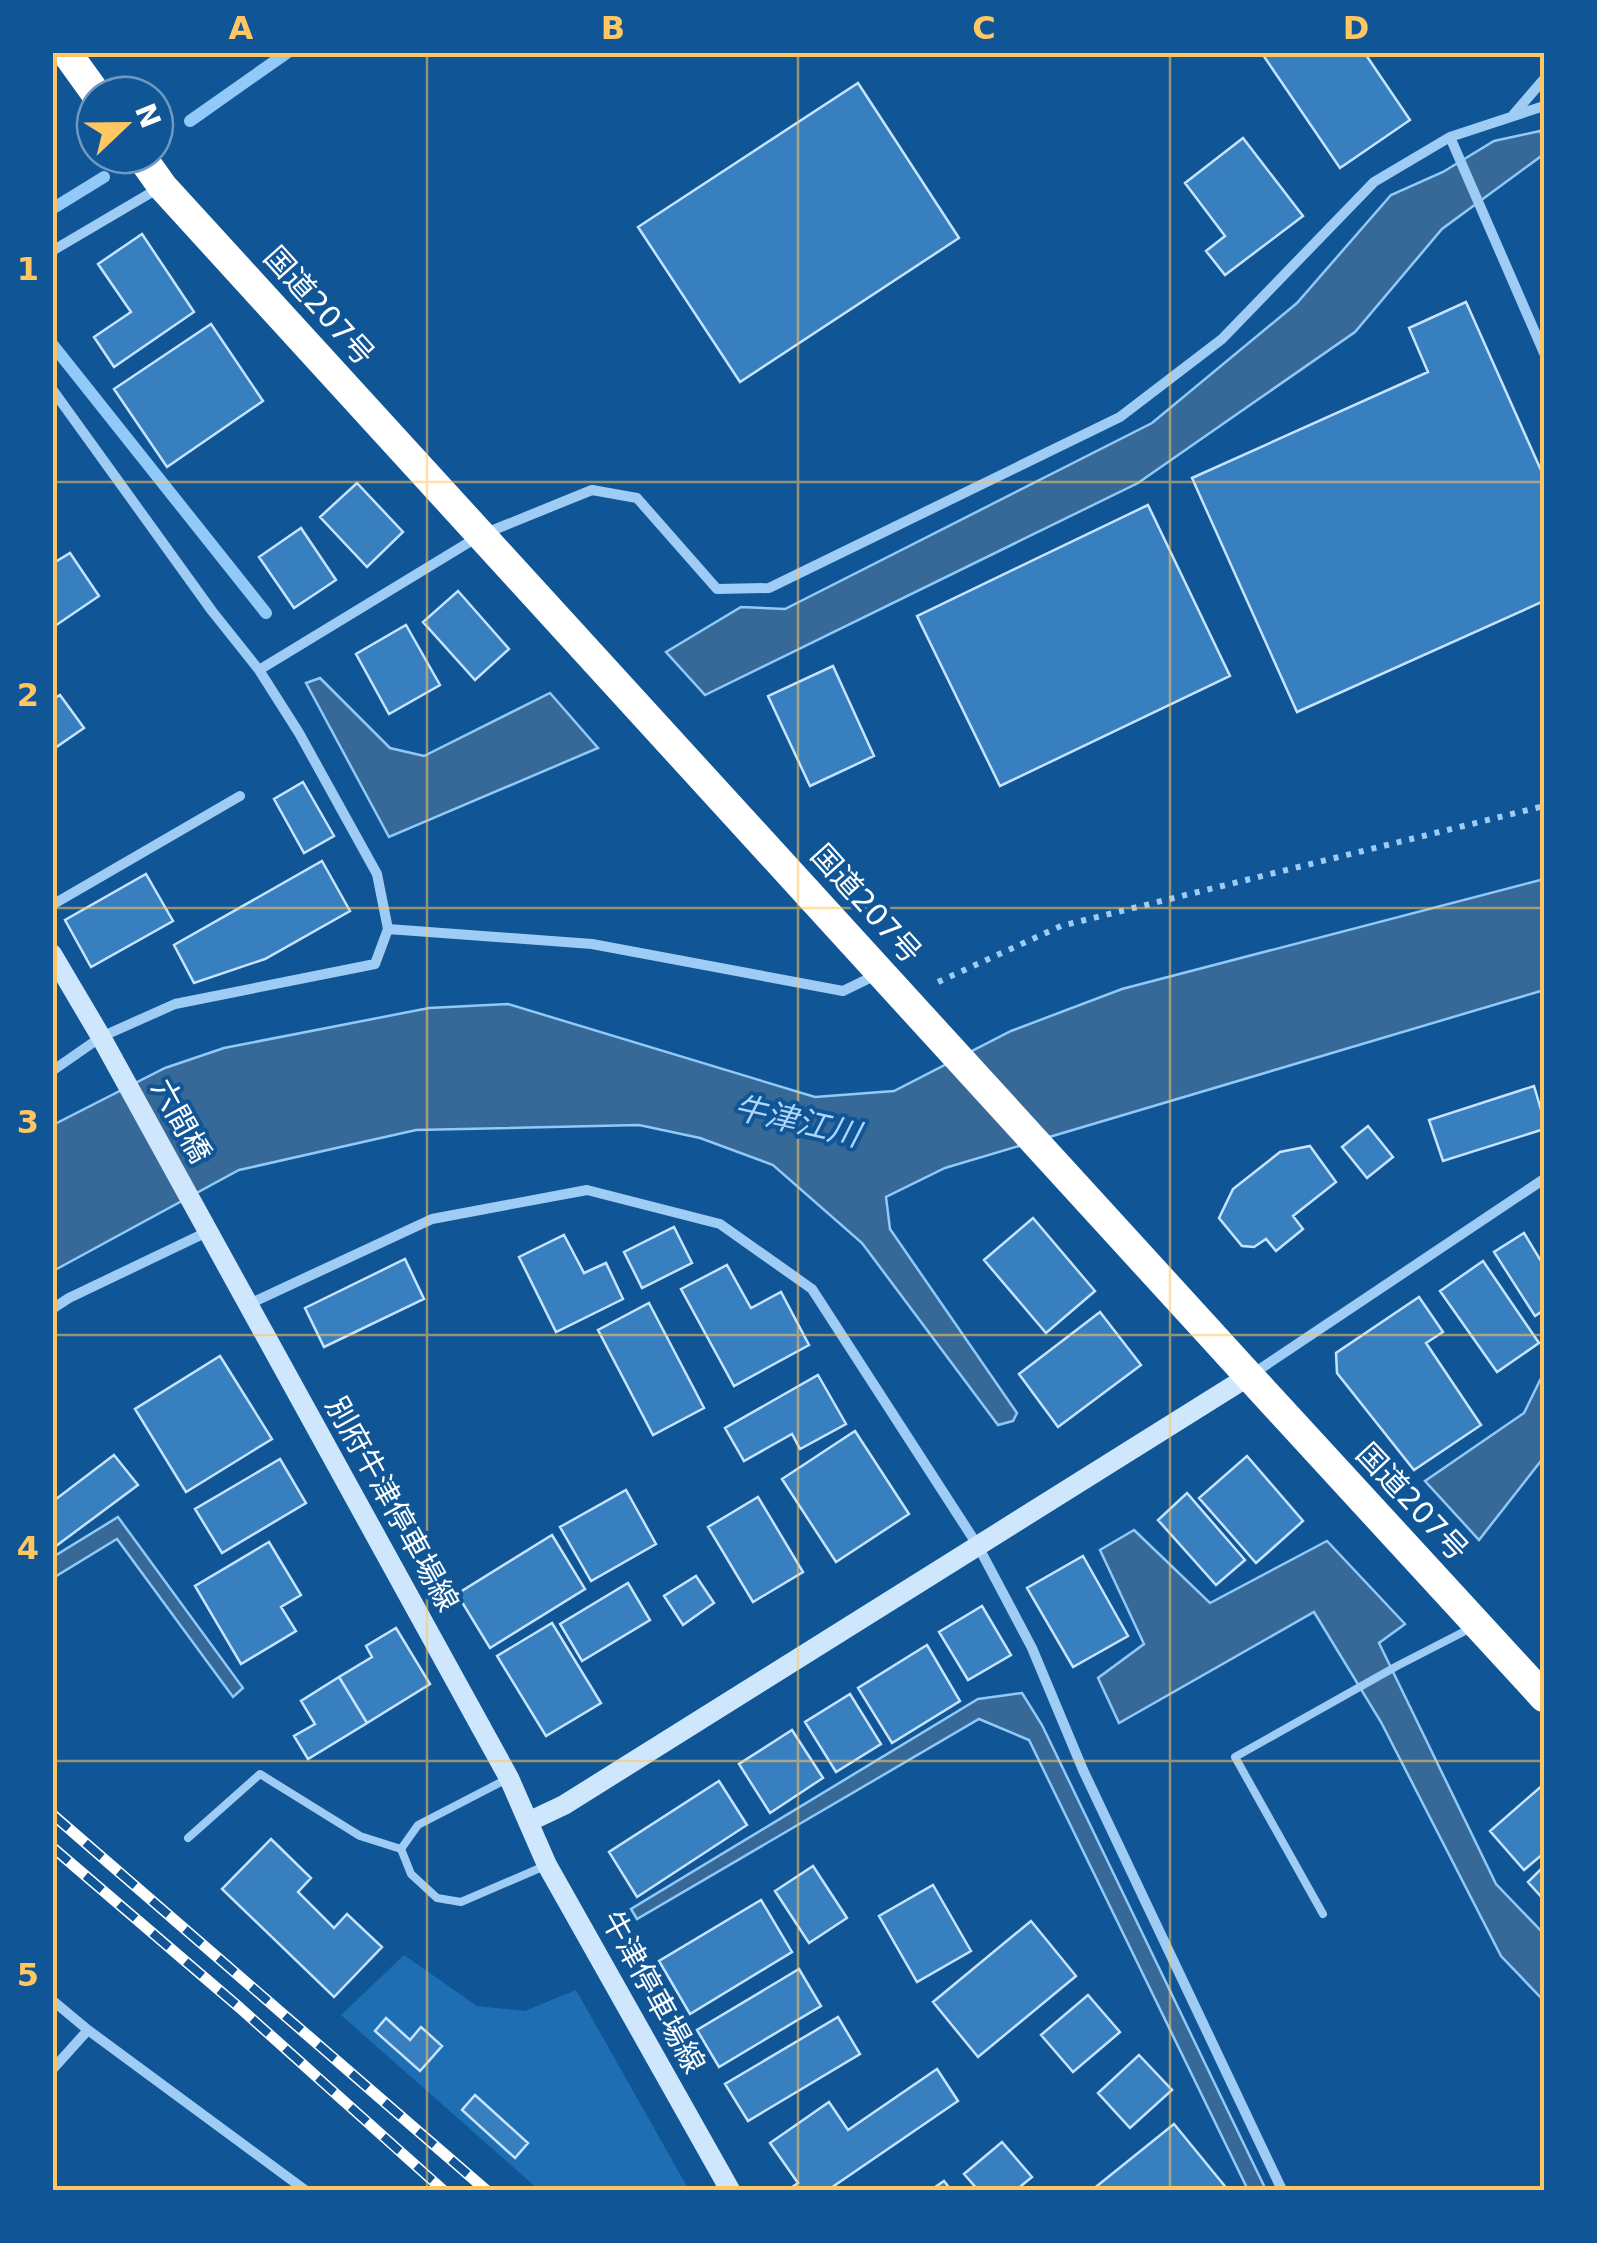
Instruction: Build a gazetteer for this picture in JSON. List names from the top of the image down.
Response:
{
  "streets": {
    "highway": ["国道207号"],
    "main road": ["六間橋", "別府牛津停車場線", "牛津停車場線"]
  },
  "crossings": [
    ["六間橋", "別府牛津停車場線"],
    ["別府牛津停車場線", "牛津停車場線"]
  ],
  "water": ["牛津江川"],
  "north": "right",
  "grid": {
    "columns": [
      "A",
      "B",
      "C",
      "D"
    ],
    "rows": [
      "1",
      "2",
      "3",
      "4",
      "5"
    ]
  }
}
